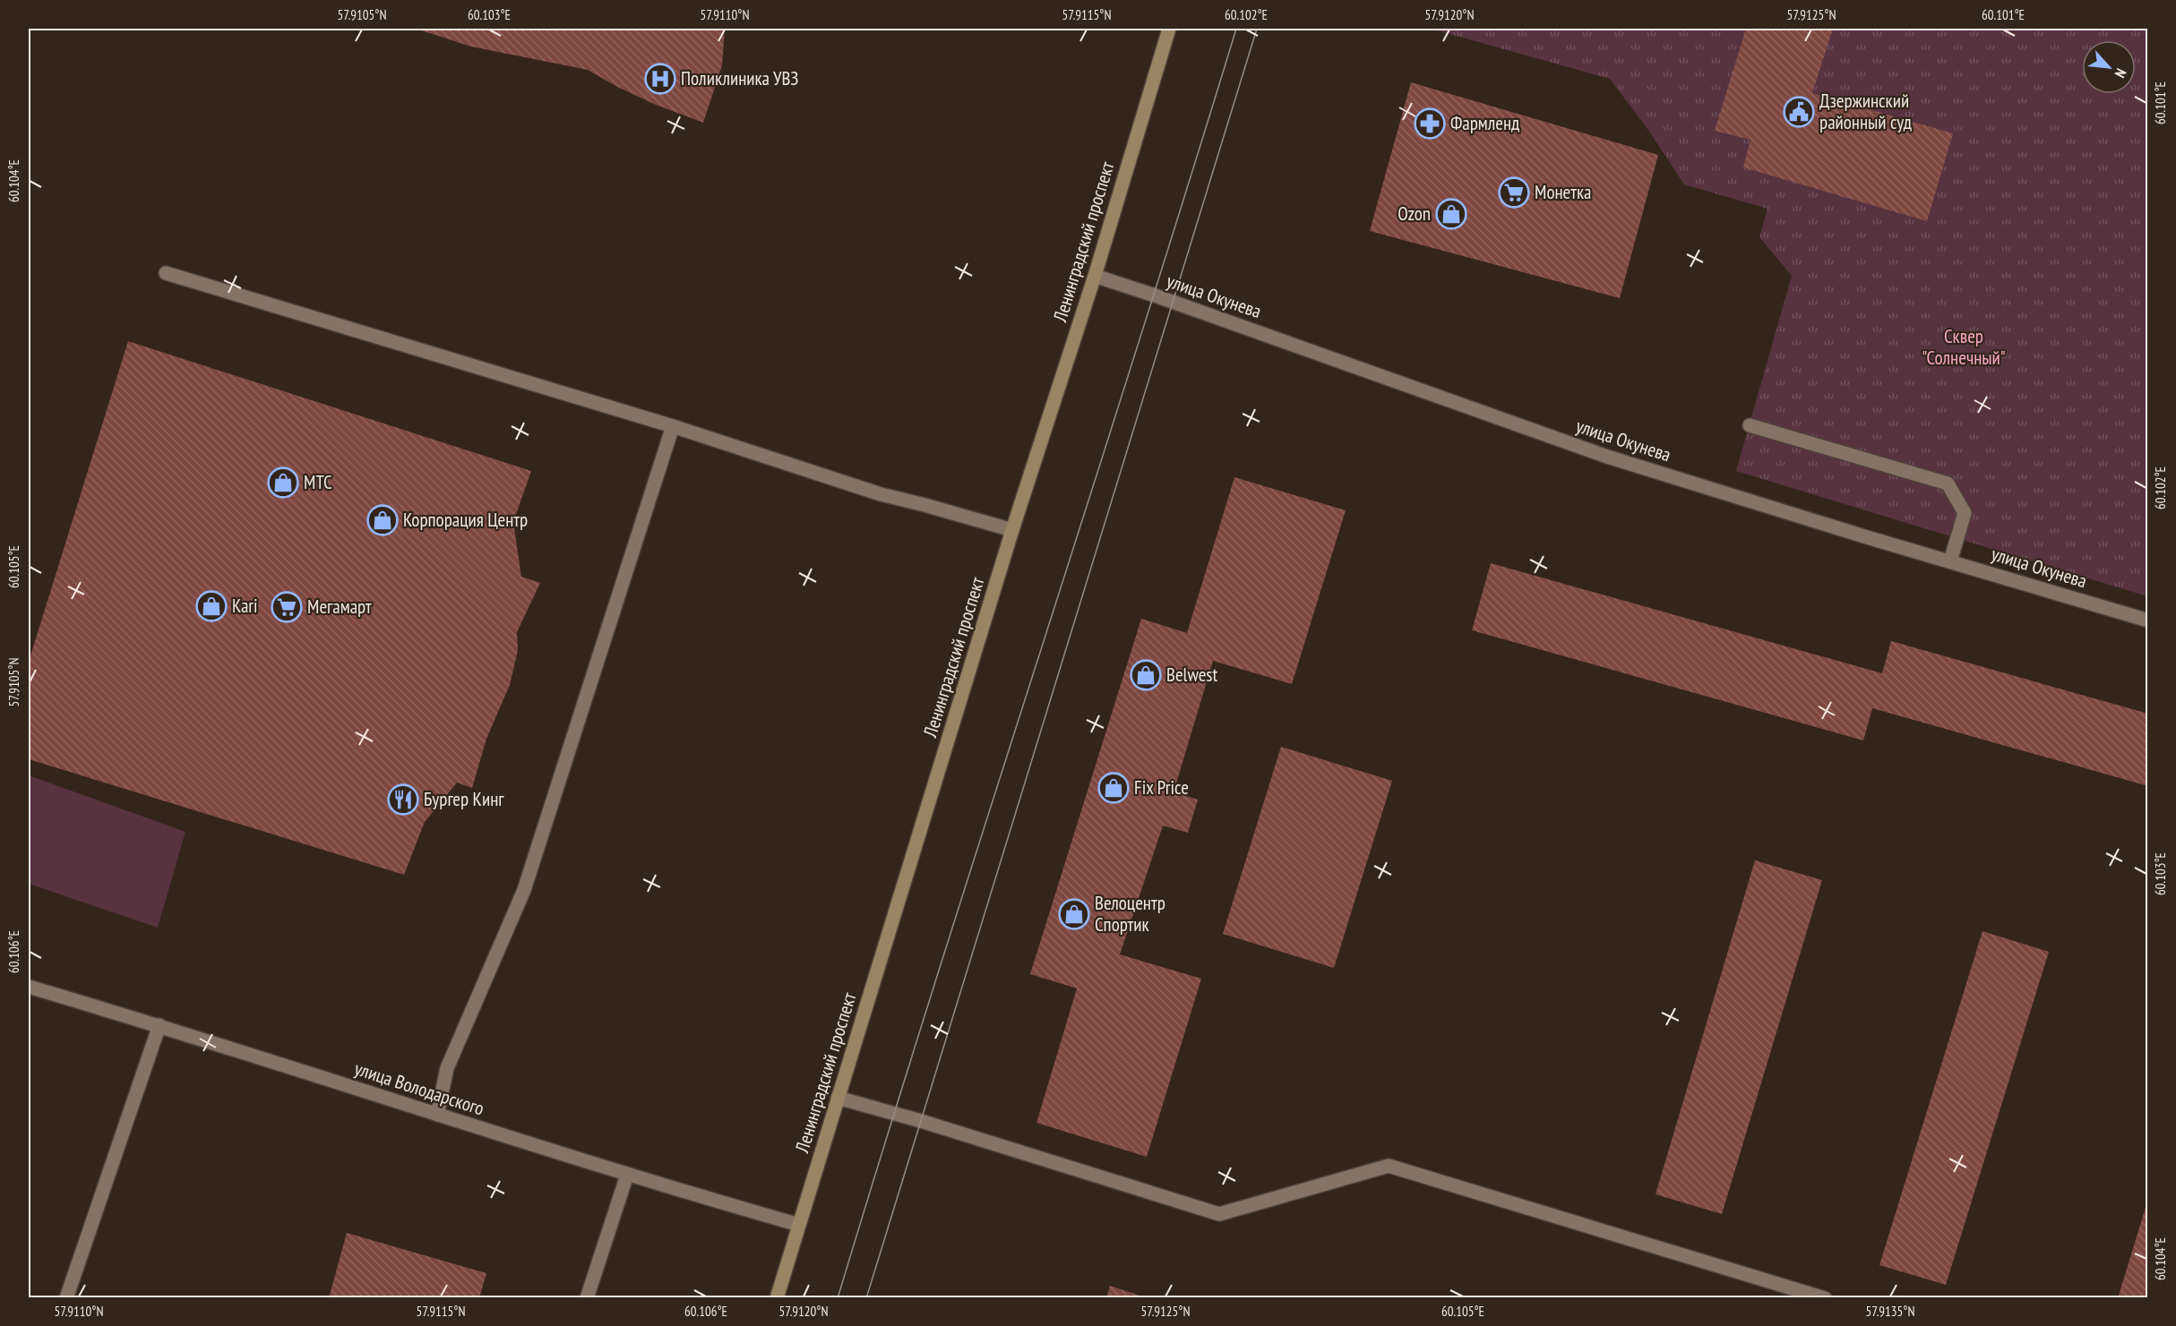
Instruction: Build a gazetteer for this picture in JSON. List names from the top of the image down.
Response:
{
  "streets": {
    "main road": ["Ленинградский проспект"],
    "street": ["улица Окунева", "улица Володарского"]
  },
  "crossings": [
    ["Ленинградский проспект", "улица Окунева"],
    ["Ленинградский проспект", "улица Володарского"]
  ],
  "parks": ["Сквер \"Солнечный\""],
  "places": {
    "hospital": ["Поликлиника УВЗ"],
    "public building": ["Дзержинский районный суд"],
    "pharmacy": ["Фармленд"],
    "supermarket": ["Монетка", "Мегамарт"],
    "shop": [
      "Ozon",
      "МТС",
      "Корпорация Центр",
      "Kari",
      "Belwest",
      "Fix Price",
      "Велоцентр Спортик"
    ],
    "restaurant": ["Бургер Кинг"]
  },
  "north": "bottom right",
  "coordinates": [
    "57.9105°N",
    "60.103°E",
    "57.9110°N",
    "57.9115°N",
    "60.102°E",
    "57.9120°N",
    "57.9125°N",
    "60.101°E",
    "60.104°E",
    "60.105°E",
    "60.106°E",
    "57.9135°N"
  ]
}
